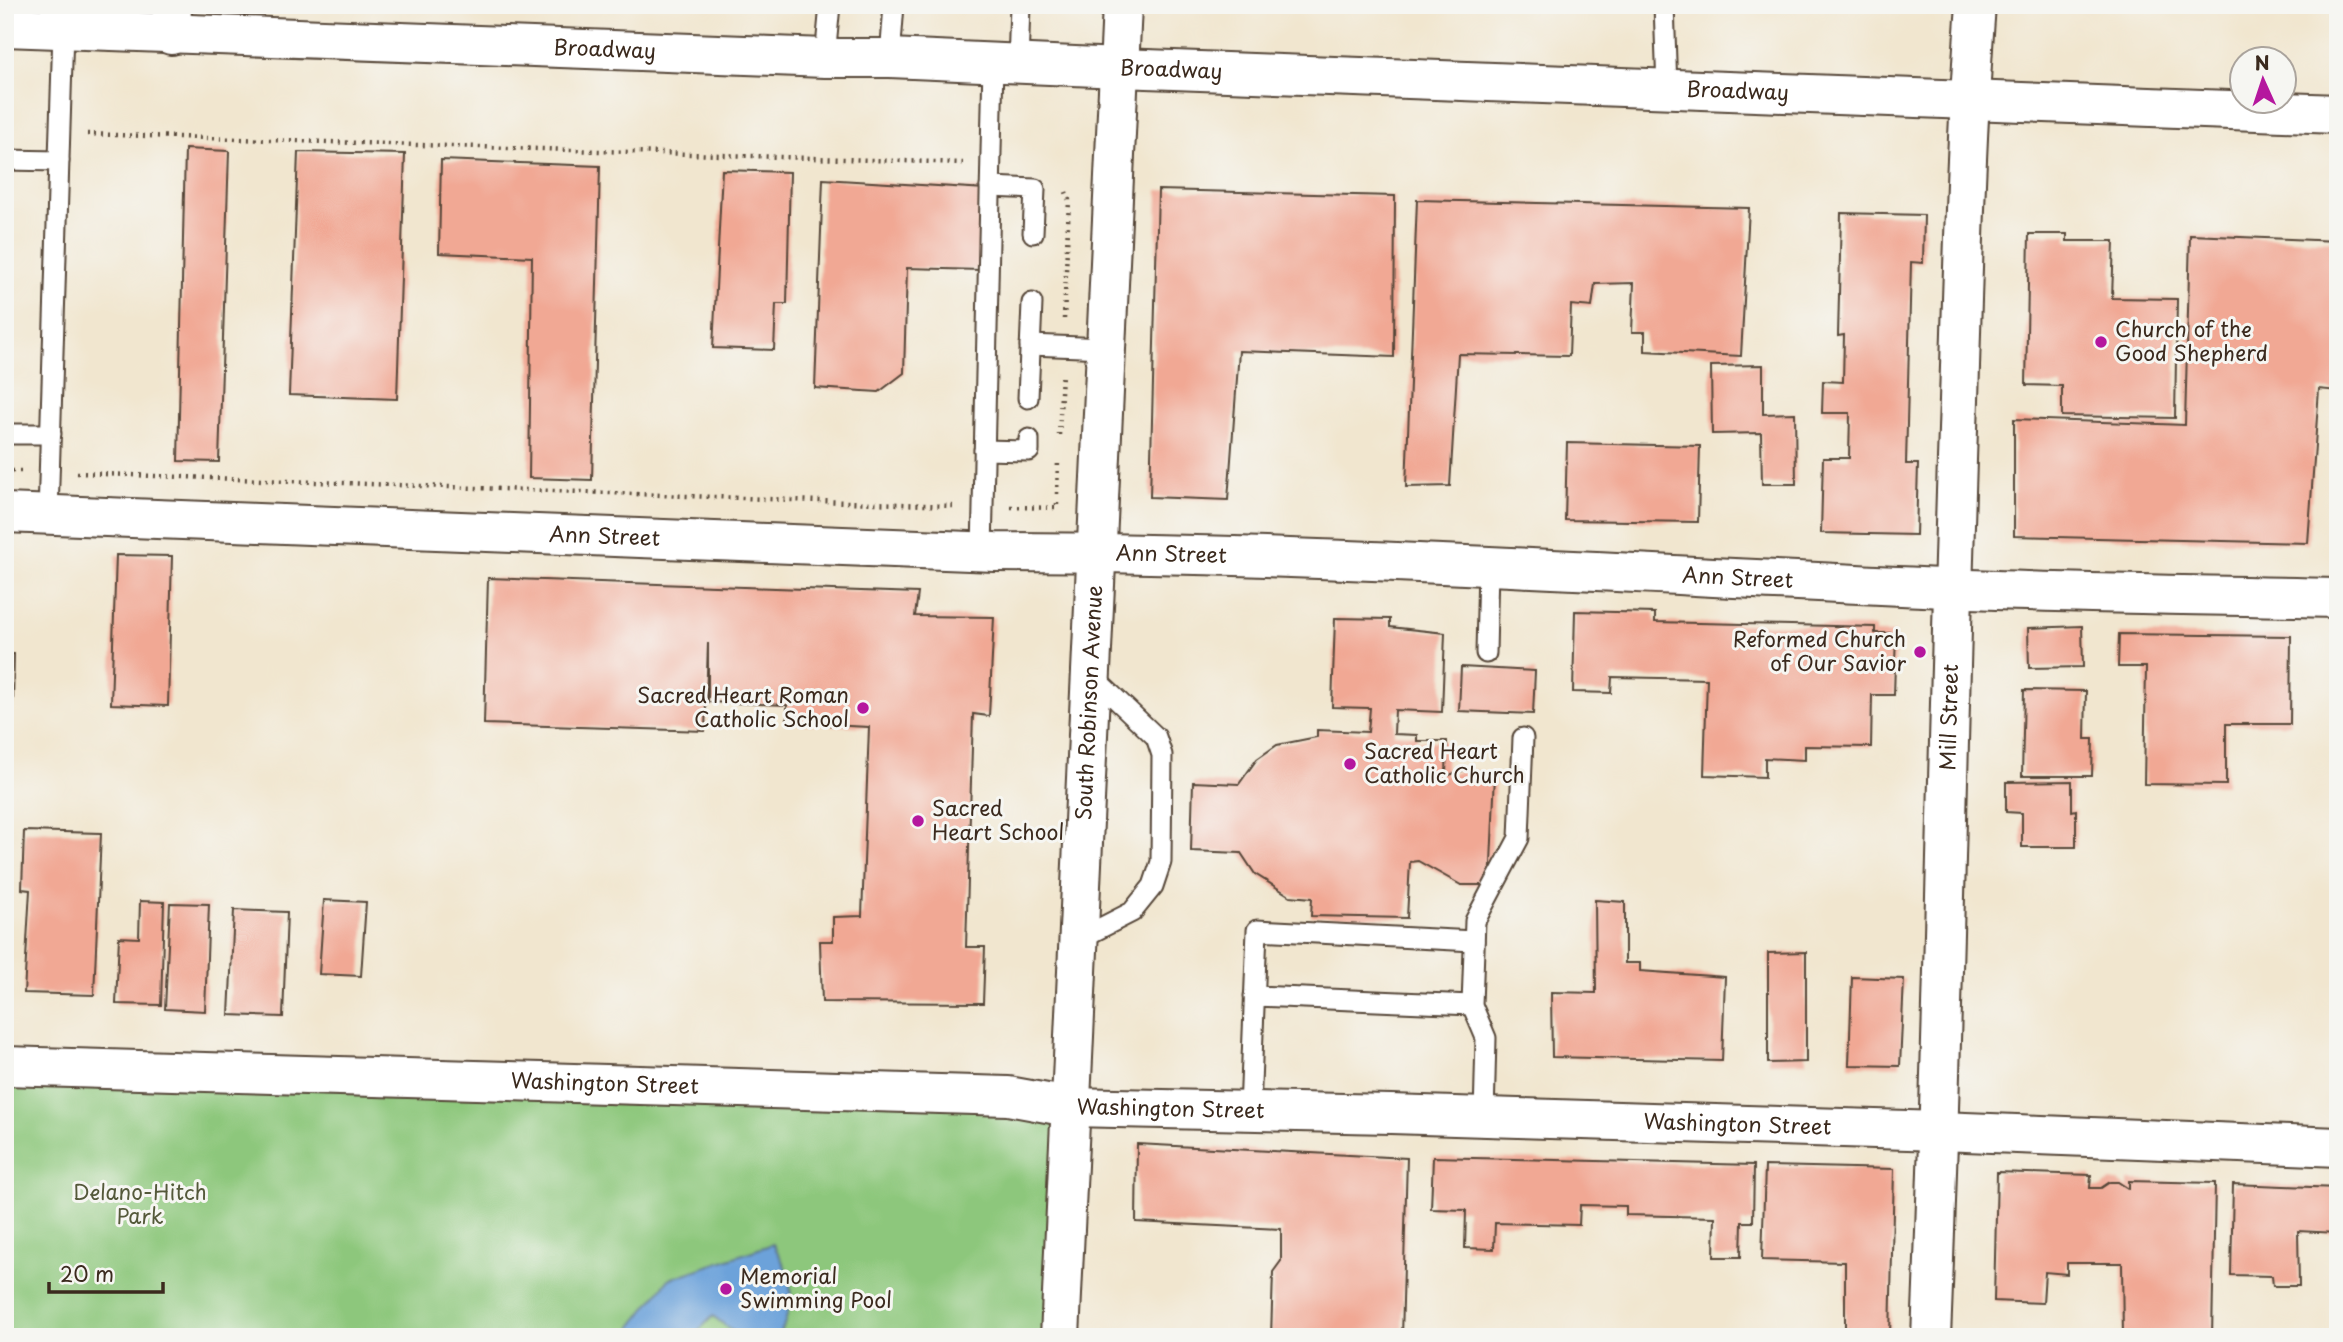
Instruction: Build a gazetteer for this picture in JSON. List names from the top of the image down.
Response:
{
  "streets": {
    "main road": [
      "Broadway",
      "Ann Street",
      "South Robinson Avenue",
      "Mill Street",
      "Washington Street"
    ]
  },
  "crossings": [
    ["Broadway", "South Robinson Avenue"],
    ["Broadway", "Mill Street"],
    ["Ann Street", "South Robinson Avenue"],
    ["Ann Street", "Mill Street"],
    ["South Robinson Avenue", "Washington Street"],
    ["Mill Street", "Washington Street"]
  ],
  "parks": ["Delano-Hitch Park"],
  "places": [
    "Church of the Good Shepherd",
    "Reformed Church of Our Savior",
    "Sacred Heart Roman Catholic School",
    "Sacred Heart Catholic Church",
    "Sacred Heart School",
    "Memorial Swimming Pool"
  ],
  "scale_bar": "20 m",
  "north": "top"
}
